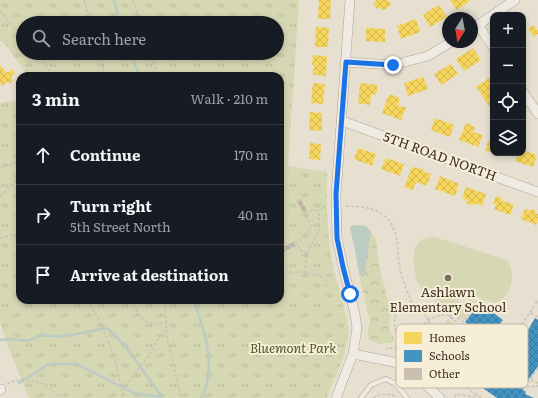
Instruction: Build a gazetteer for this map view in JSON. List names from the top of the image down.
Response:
{
  "streets": {
    "street": ["5TH ROAD NORTH"]
  },
  "parks": ["Bluemont Park"],
  "places": ["Ashlawn Elementary School"],
  "legend": ["Homes", "Schools", "Other"],
  "north": "bottom",
  "page": {
    "map_buttons": ["+", "−"],
    "search": "Search here",
    "heading": ["3 min", "Walk · 210 m"],
    "list": [
      ["Continue", "170 m"],
      ["Turn right", "5th Street North", "40 m"],
      "Arrive at destination"
    ]
  }
}
